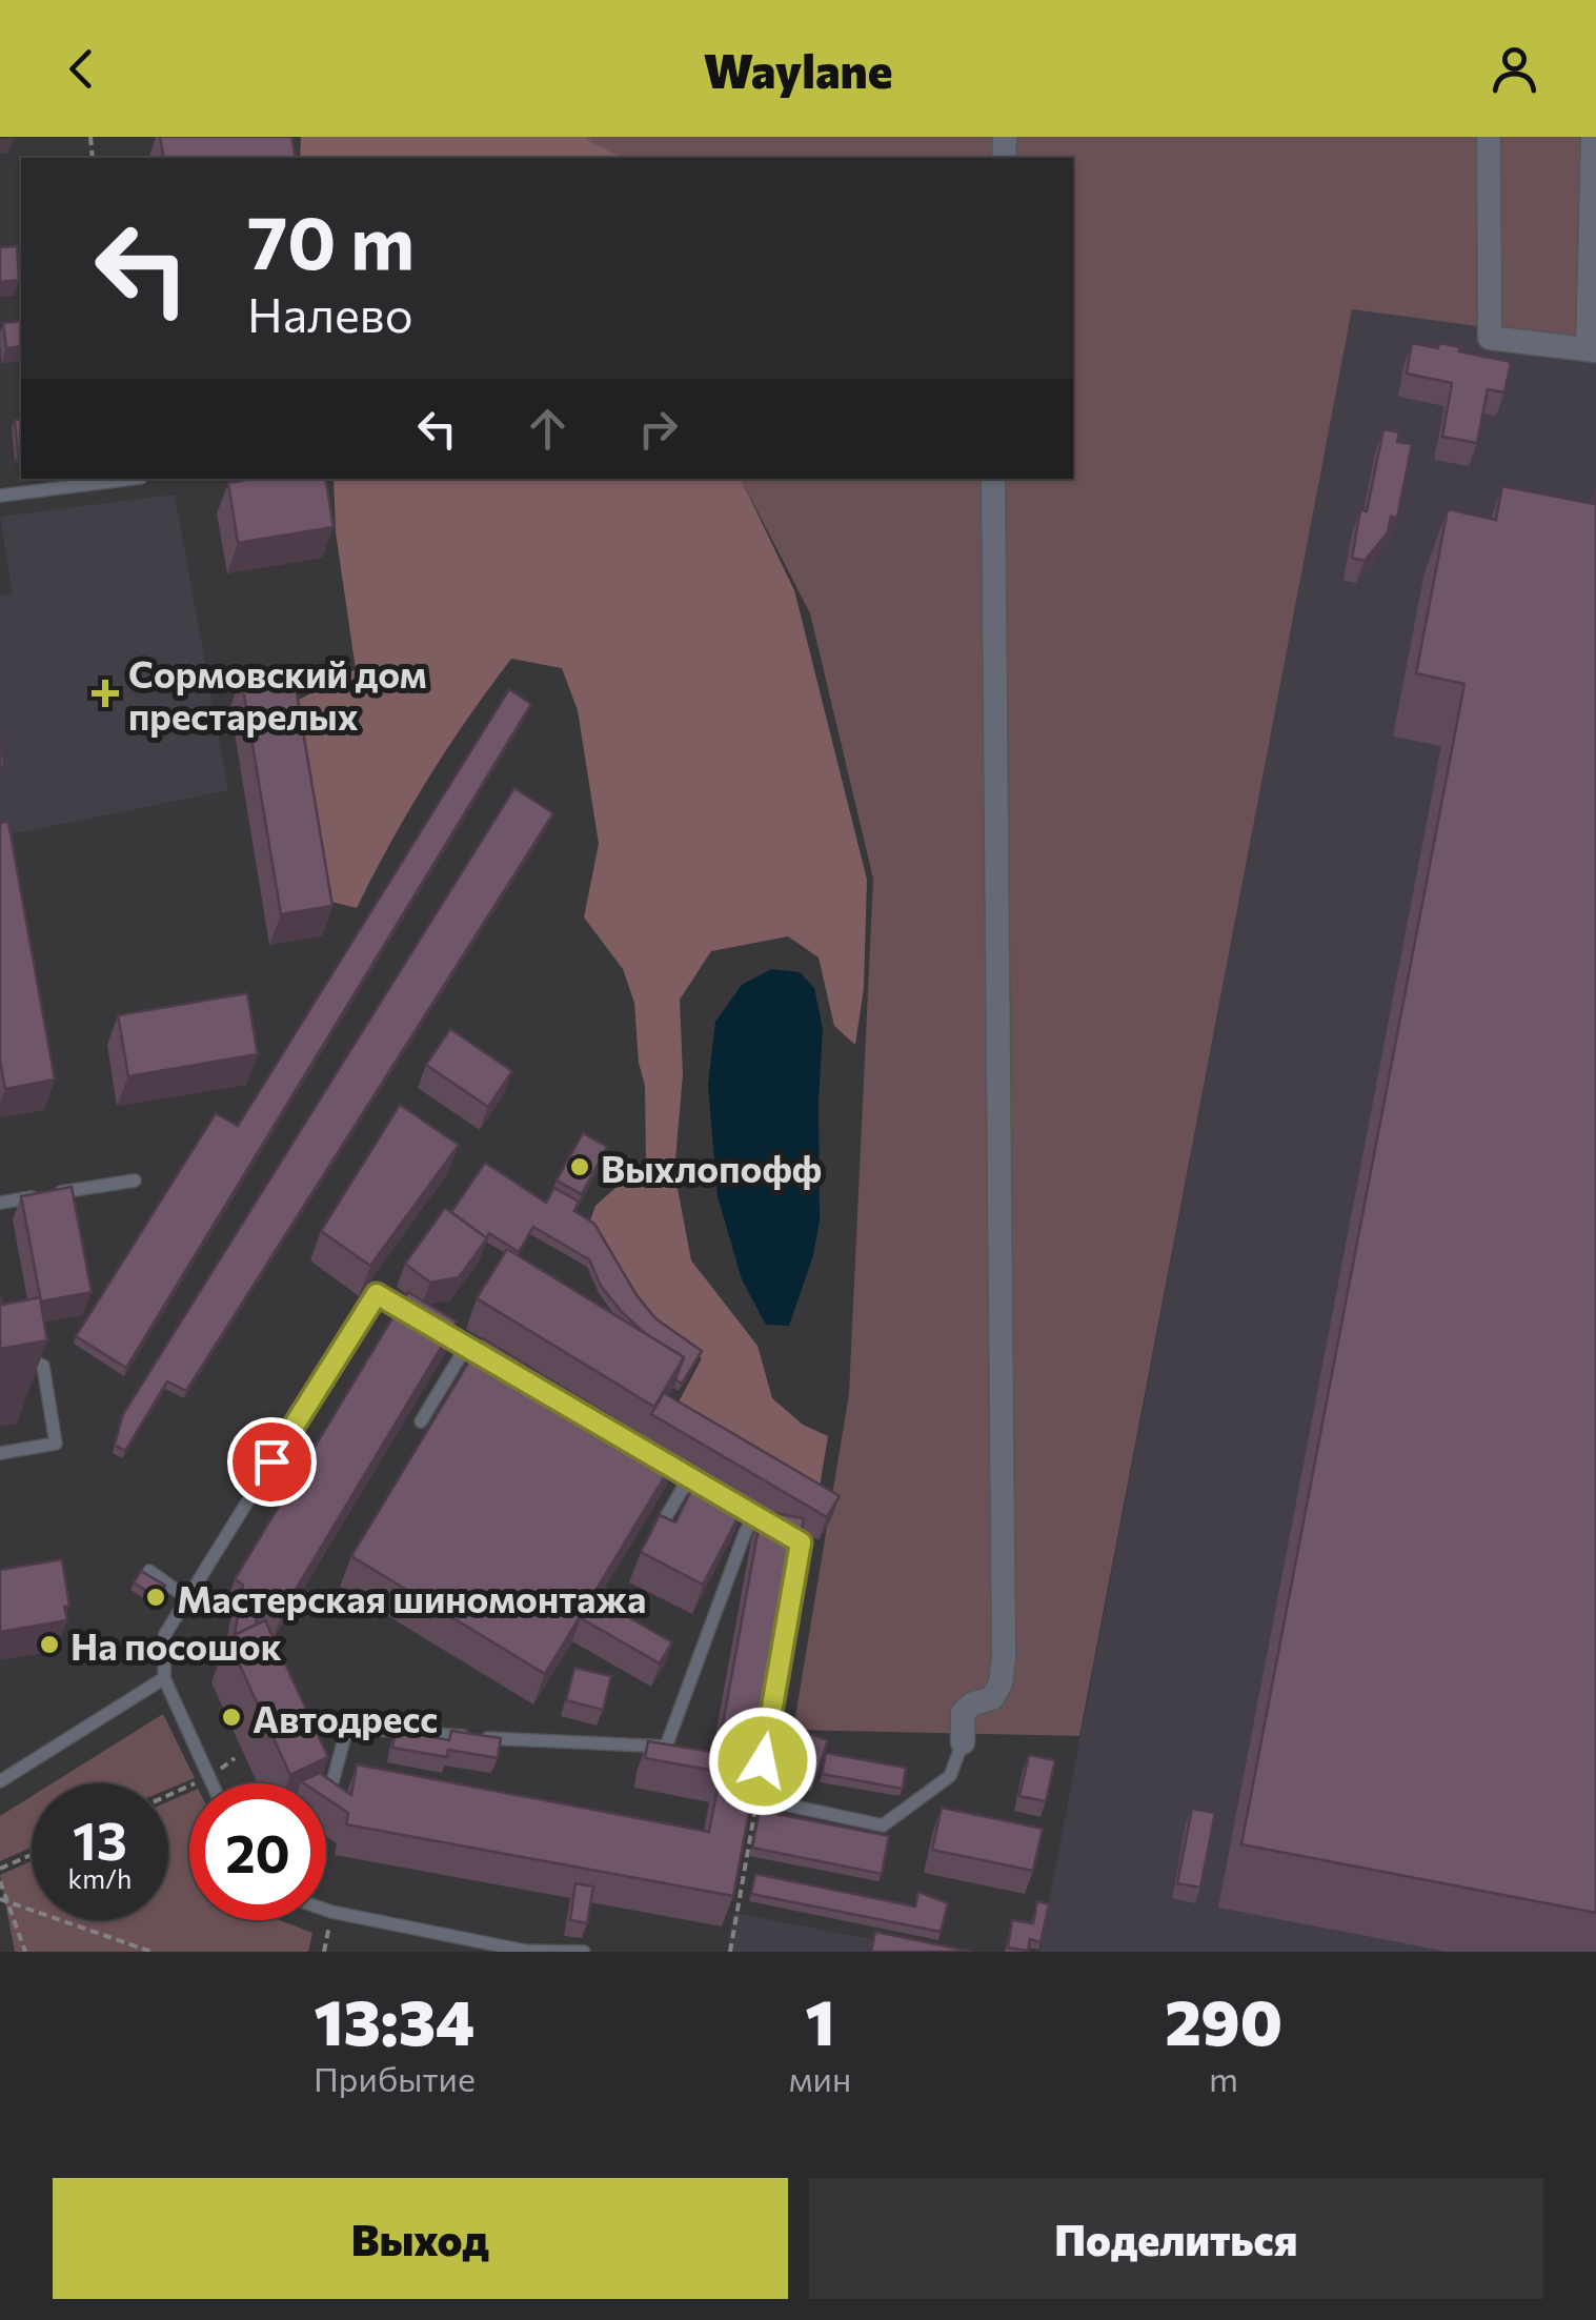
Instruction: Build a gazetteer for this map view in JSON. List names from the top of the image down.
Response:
{
  "places": {
    "health": ["Сормовский дом престарелых"],
    "other": [
      "Выхлопофф",
      "Мастерская шиномонтажа",
      "На посошок",
      "Автодресс"
    ]
  },
  "page": {
    "header": "Waylane",
    "turn": ["70 m", "Налево"],
    "speed": "13 km/h",
    "limit": "20",
    "eta": [
      "13:34",
      "Прибытие",
      "1",
      "мин",
      "290",
      "m"
    ],
    "buttons": ["Выход", "Поделиться"]
  }
}
